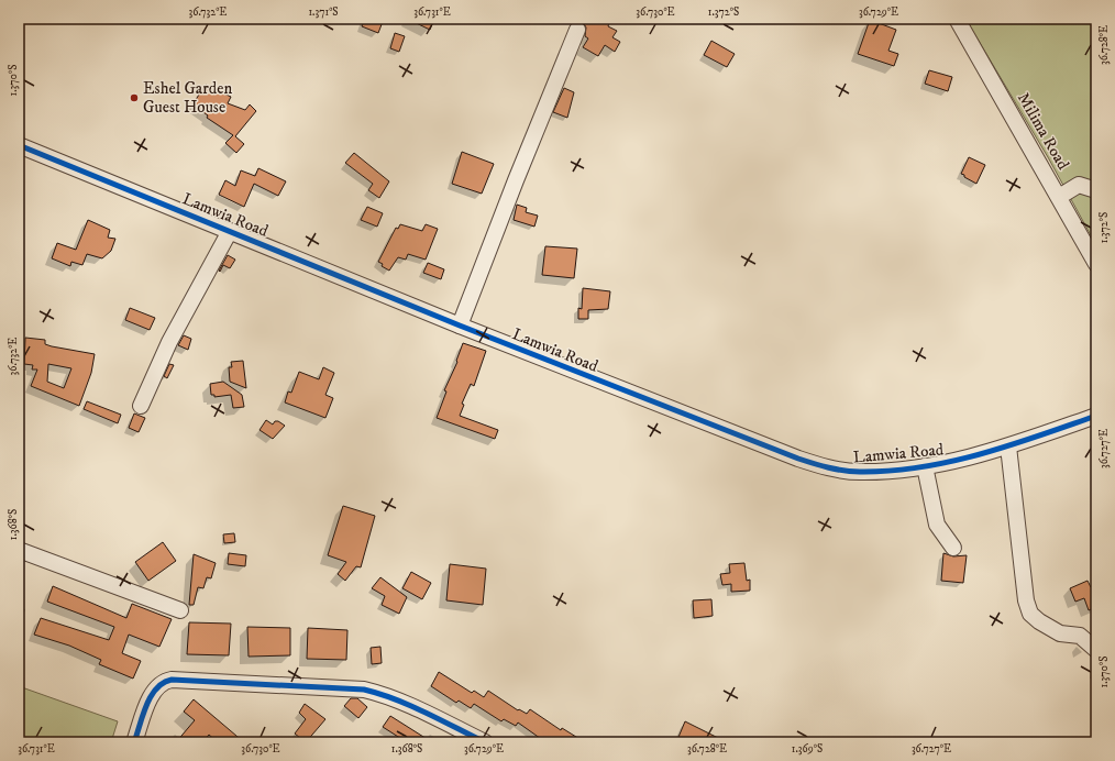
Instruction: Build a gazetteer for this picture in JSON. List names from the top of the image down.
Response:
{
  "streets": {
    "street": ["Milima Road", "Lamwia Road"]
  },
  "places": ["Eshel Garden Guest House"],
  "coordinates": [
    "36.732°E",
    "1.371°S",
    "36.731°E",
    "36.730°E",
    "1.372°S",
    "36.729°E",
    "36.728°E",
    "1.370°S",
    "36.727°E",
    "1.368°S",
    "1.369°S"
  ]
}
